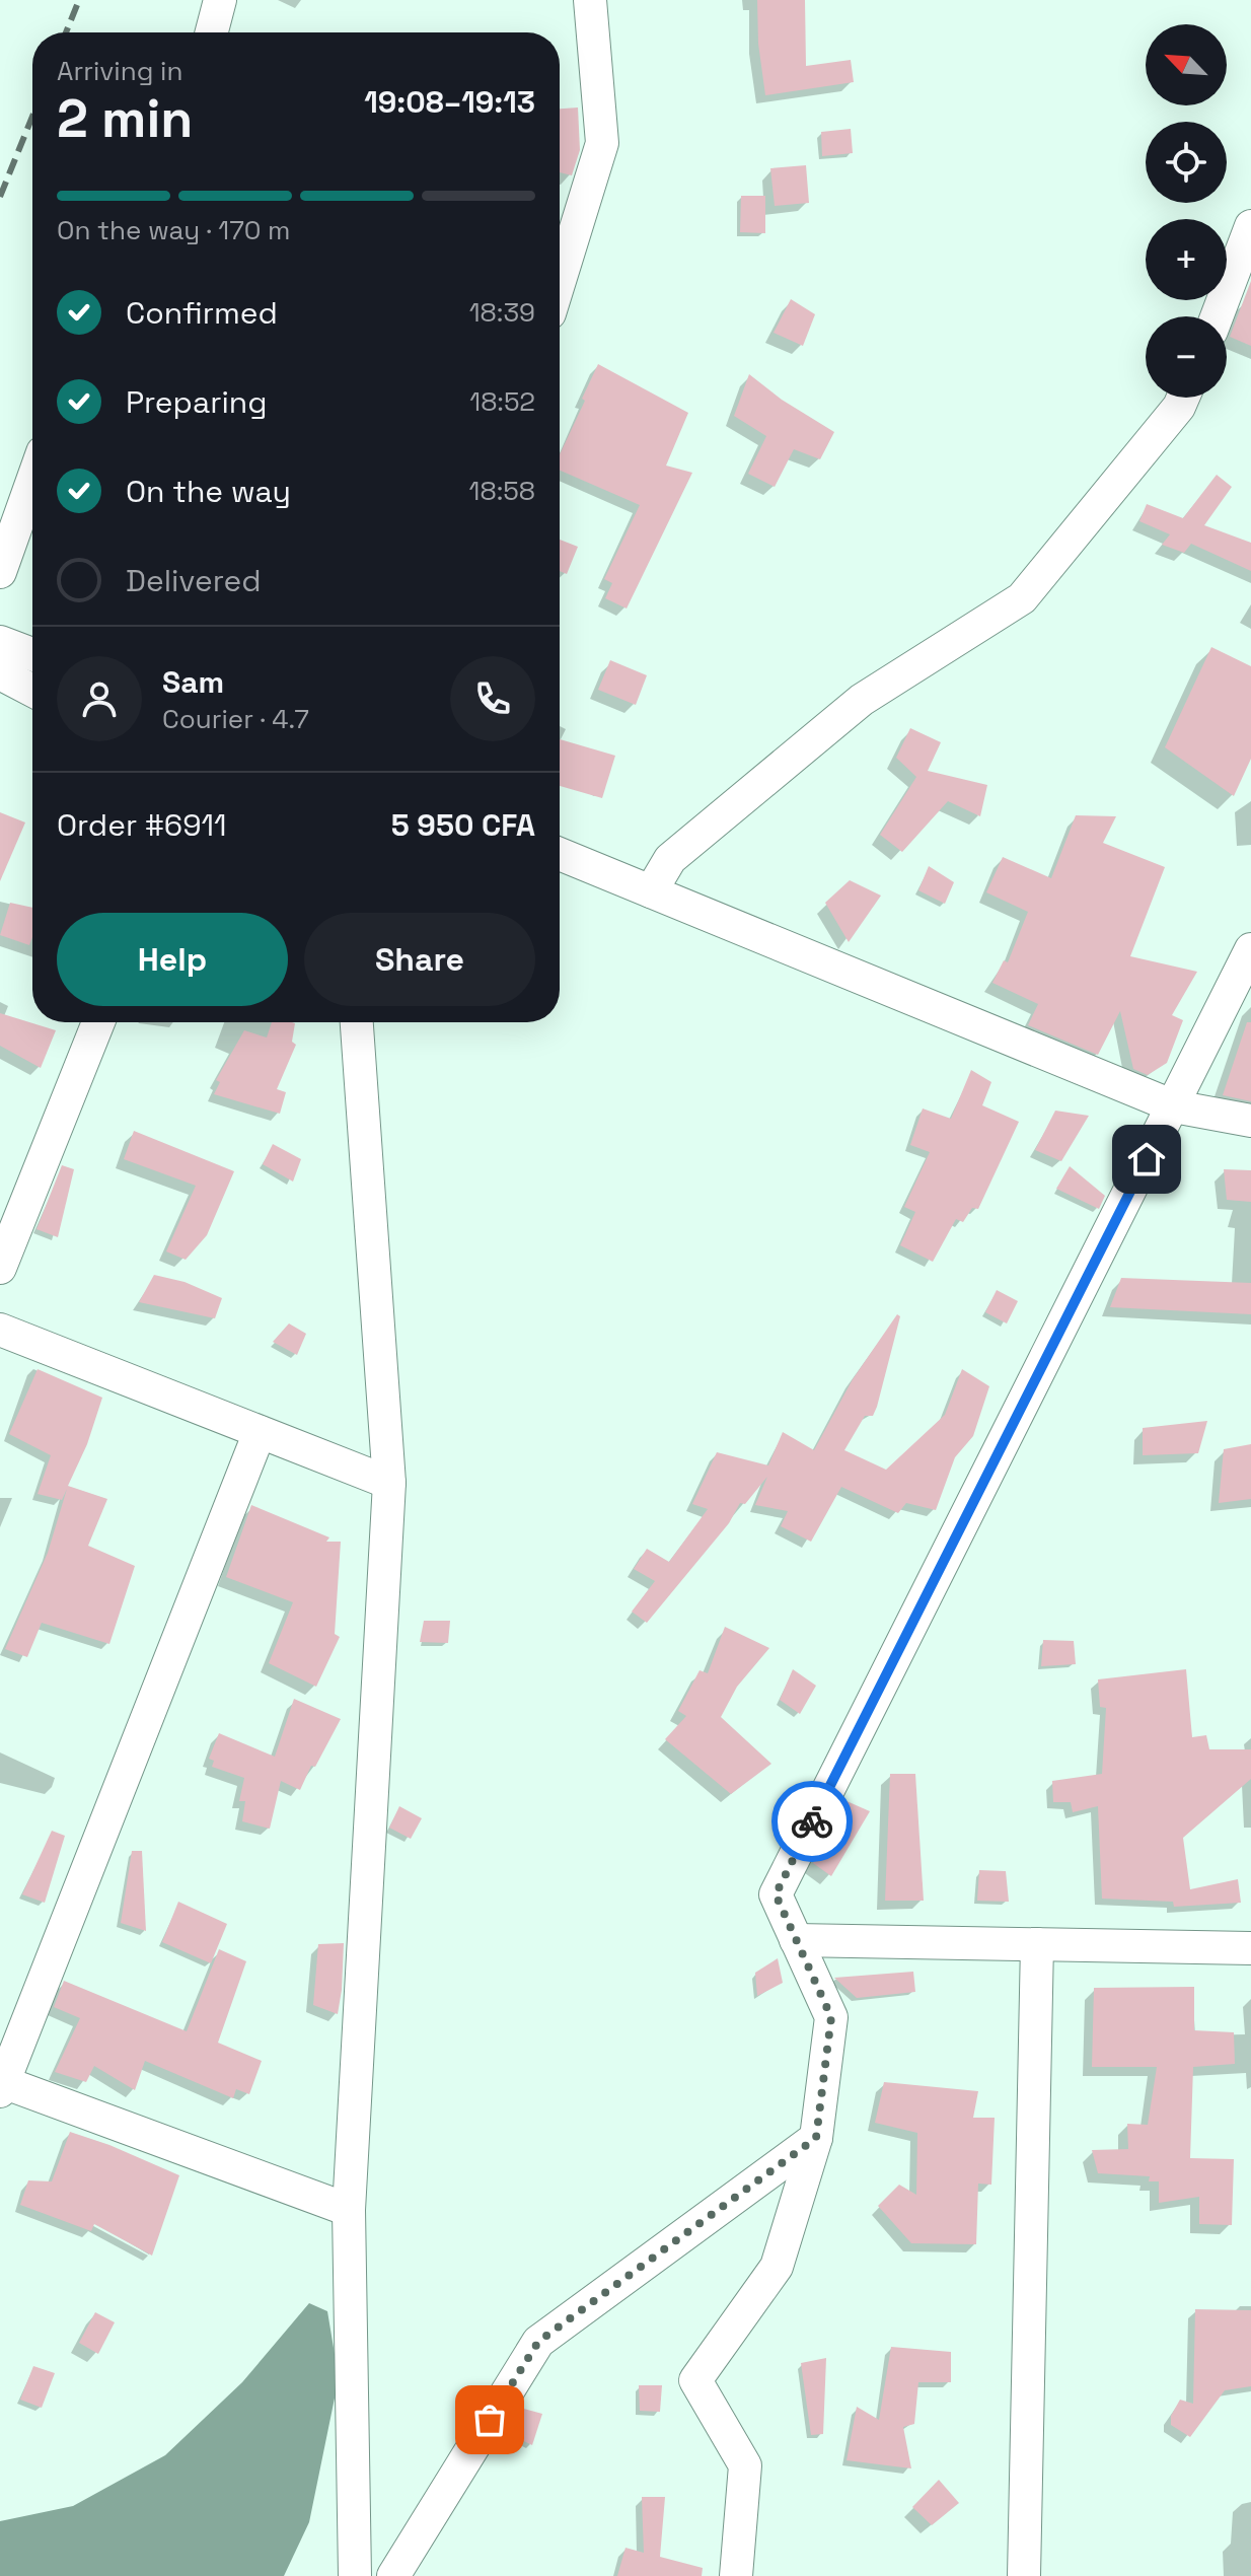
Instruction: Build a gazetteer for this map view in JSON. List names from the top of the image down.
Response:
{
  "north": "top left",
  "page": {
    "map_buttons": ["+", "−"],
    "heading": ["2 min", "Arriving in", "19:08–19:13"],
    "panel": [
      "Sam",
      "Courier · 4.7",
      "Order #6911",
      "5 950 CFA"
    ],
    "bar": "On the way · 170 m",
    "list": [
      ["Confirmed", "18:39"],
      ["Preparing", "18:52"],
      ["On the way", "18:58"],
      "Delivered"
    ],
    "buttons": ["Help", "Share"]
  }
}
